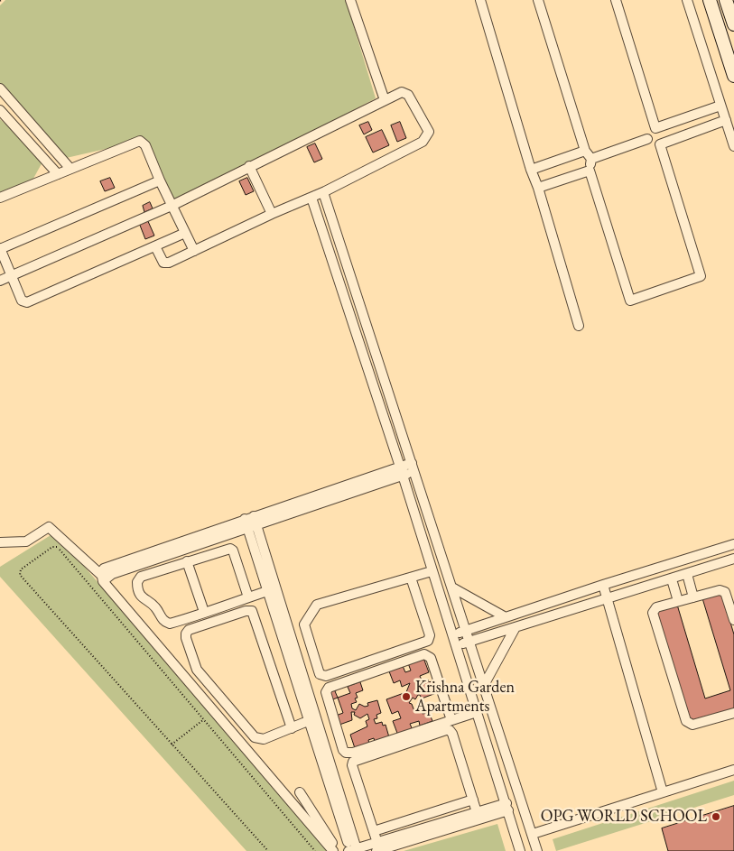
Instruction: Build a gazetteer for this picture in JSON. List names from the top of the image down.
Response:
{
  "places": ["Krishna Garden Apartments", "OPG WORLD SCHOOL"]
}
